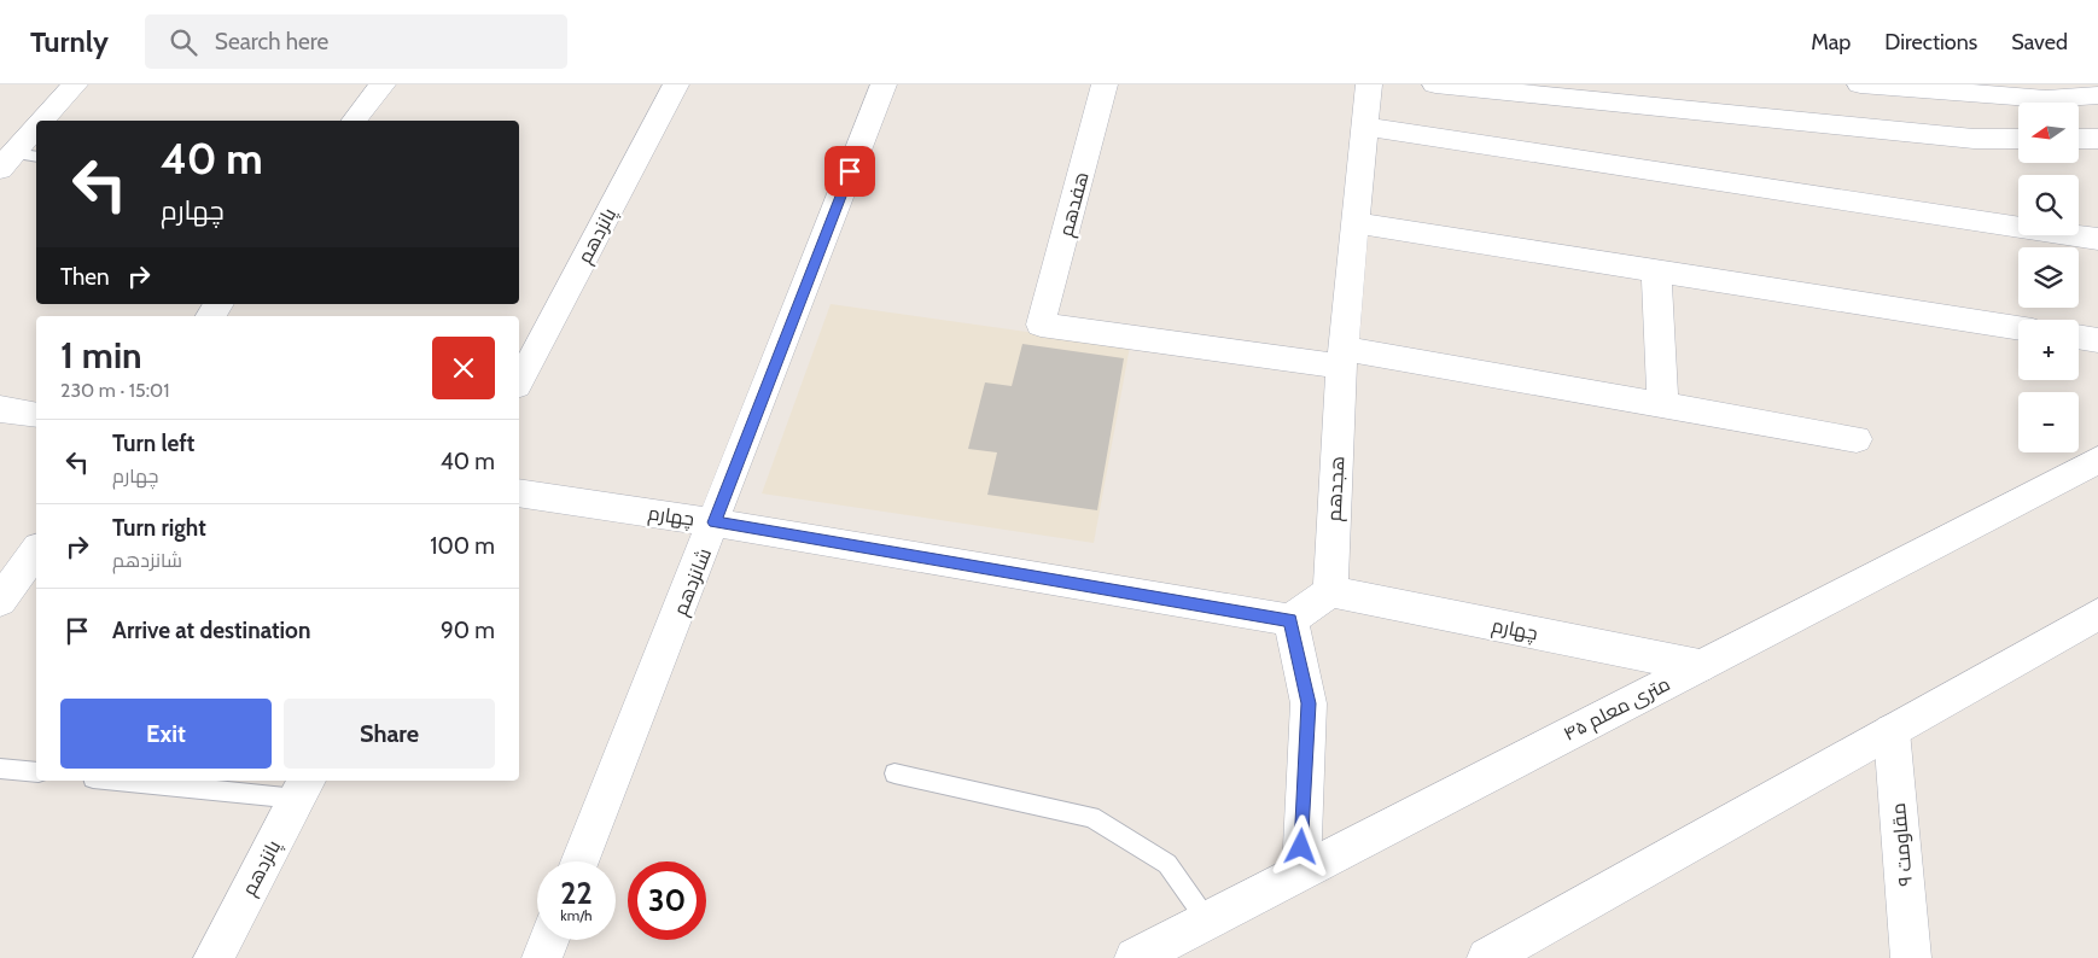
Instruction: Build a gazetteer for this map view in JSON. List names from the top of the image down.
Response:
{
  "streets": {
    "street": [
      "هفدهم",
      "پانزدهم",
      "هجدهم",
      "چهارم",
      "شانزدهم",
      "۴۵ متری معلم",
      "مقاومت ۹"
    ]
  },
  "crossings": [
    ["هفدهم", "هجدهم"],
    ["هجدهم", "چهارم"],
    ["چهارم", "شانزدهم"],
    ["چهارم", "۴۵ متری معلم"]
  ],
  "north": "left",
  "page": {
    "header": "Turnly",
    "search": "Search here",
    "nav": ["Map", "Directions", "Saved"],
    "map_buttons": ["+", "−"],
    "turn": ["40 m", "چهارم"],
    "then": "Then",
    "heading": ["1 min", "230 m · 15:01"],
    "list": [
      {
        "name": "Turn left",
        "note": "چهارم",
        "value": "40 m"
      },
      {
        "name": "Turn right",
        "note": "شانزدهم",
        "value": "100 m"
      },
      {
        "name": "Arrive at destination",
        "value": "90 m"
      }
    ],
    "buttons": ["Exit", "Share"],
    "speed": "22 km/h",
    "limit": "30"
  }
}
